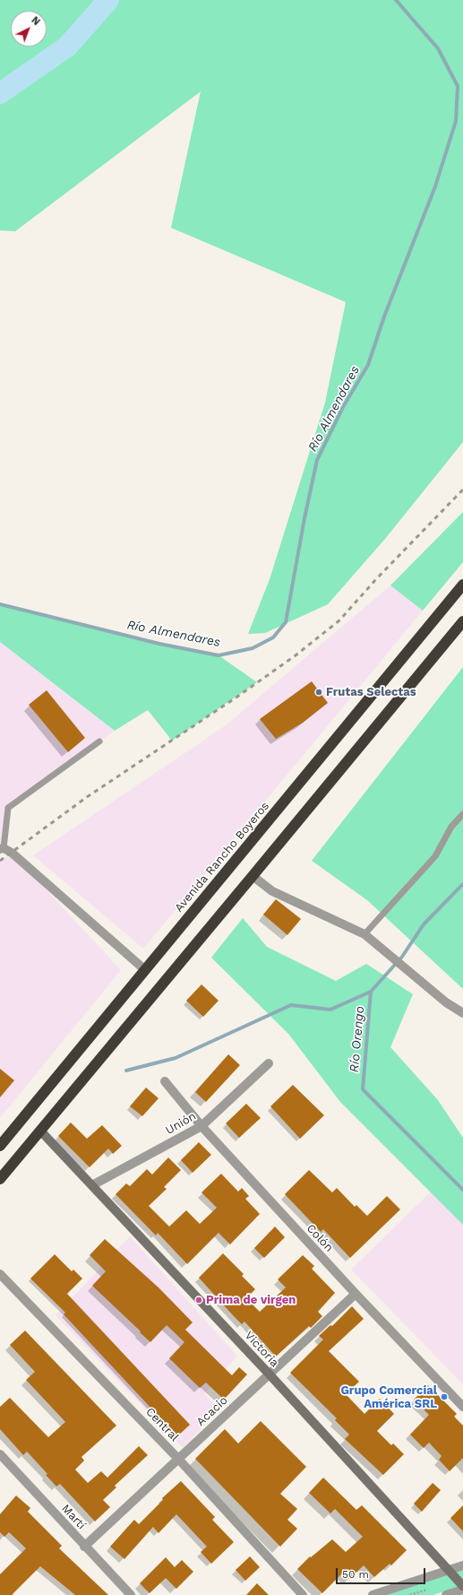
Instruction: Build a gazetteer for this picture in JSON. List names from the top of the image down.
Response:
{
  "streets": {
    "highway": ["Avenida Rancho Boyeros"],
    "street": [
      "Unión",
      "Colón",
      "Victoria",
      "Acacio",
      "Central",
      "Martí"
    ]
  },
  "crossings": [
    ["Unión", "Colón"],
    ["Unión", "Victoria"],
    ["Colón", "Acacio"],
    ["Victoria", "Acacio"],
    ["Acacio", "Central"],
    ["Acacio", "Martí"]
  ],
  "water": ["Río Almendares", "Río Orengo"],
  "places": ["Frutas Selectas", "Prima de virgen", "Grupo Comercial América SRL"],
  "scale_bar": "50 m",
  "north": "top right"
}
